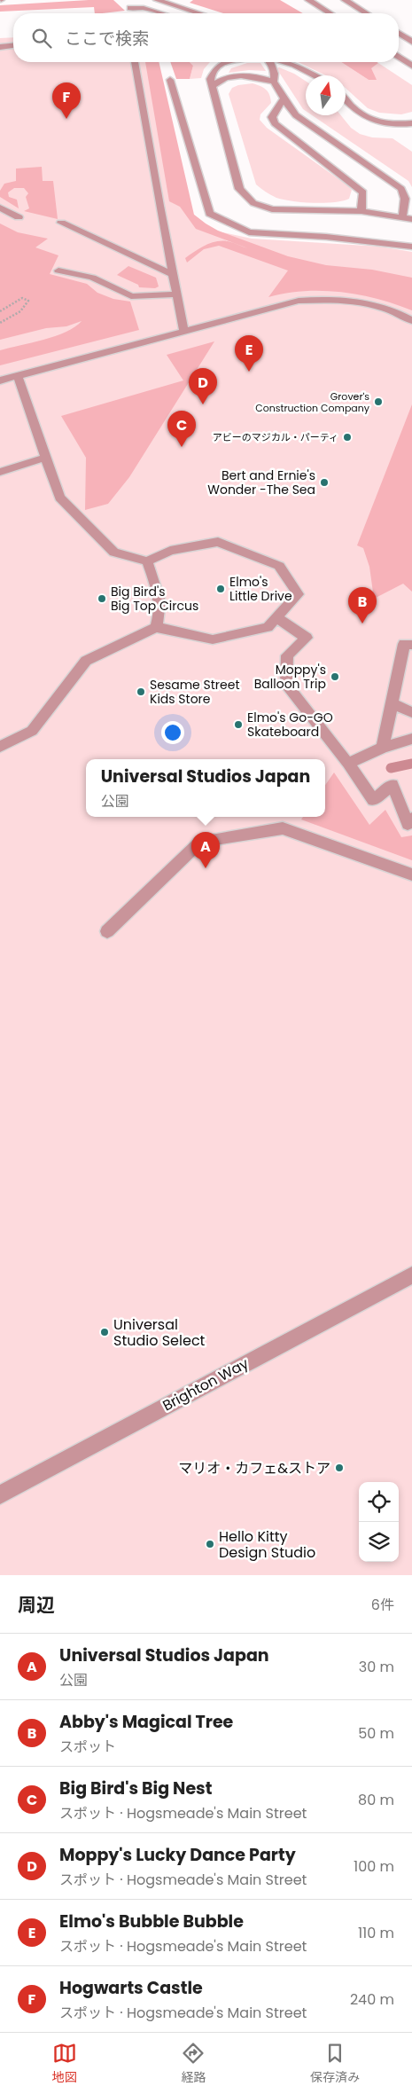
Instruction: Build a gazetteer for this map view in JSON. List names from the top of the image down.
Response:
{
  "streets": {
    "street": ["Brighton Way"]
  },
  "places": [
    "Grover's Construction Company",
    "アビーのマジカル・パーティ",
    "Bert and Ernie's Wonder -The Sea",
    "Elmo's Little Drive",
    "Big Bird's Big Top Circus",
    "Moppy's Balloon Trip",
    "Sesame Street Kids Store",
    "Elmo's Go-GO Skateboard",
    "Universal Studio Select",
    "マリオ・カフェ&ストア",
    "Hello Kitty Design Studio"
  ],
  "north": "top",
  "page": {
    "search": "ここで検索",
    "pins": [
      "F",
      "E",
      "D",
      "C",
      "B",
      "A"
    ],
    "popup": ["Universal Studios Japan", "公園"],
    "heading": ["周辺", "6件"],
    "list": [
      {
        "mark": "A",
        "name": "Universal Studios Japan",
        "note": "公園",
        "value": "30 m"
      },
      {
        "mark": "B",
        "name": "Abby's Magical Tree",
        "note": "スポット",
        "value": "50 m"
      },
      {
        "mark": "C",
        "name": "Big Bird's Big Nest",
        "note": "スポット · Hogsmeade's Main Street",
        "value": "80 m"
      },
      {
        "mark": "D",
        "name": "Moppy's Lucky Dance Party",
        "note": "スポット · Hogsmeade's Main Street",
        "value": "100 m"
      },
      {
        "mark": "E",
        "name": "Elmo's Bubble Bubble",
        "note": "スポット · Hogsmeade's Main Street",
        "value": "110 m"
      },
      {
        "mark": "F",
        "name": "Hogwarts Castle",
        "note": "スポット · Hogsmeade's Main Street",
        "value": "240 m"
      }
    ],
    "nav": ["地図", "経路", "保存済み"]
  }
}
